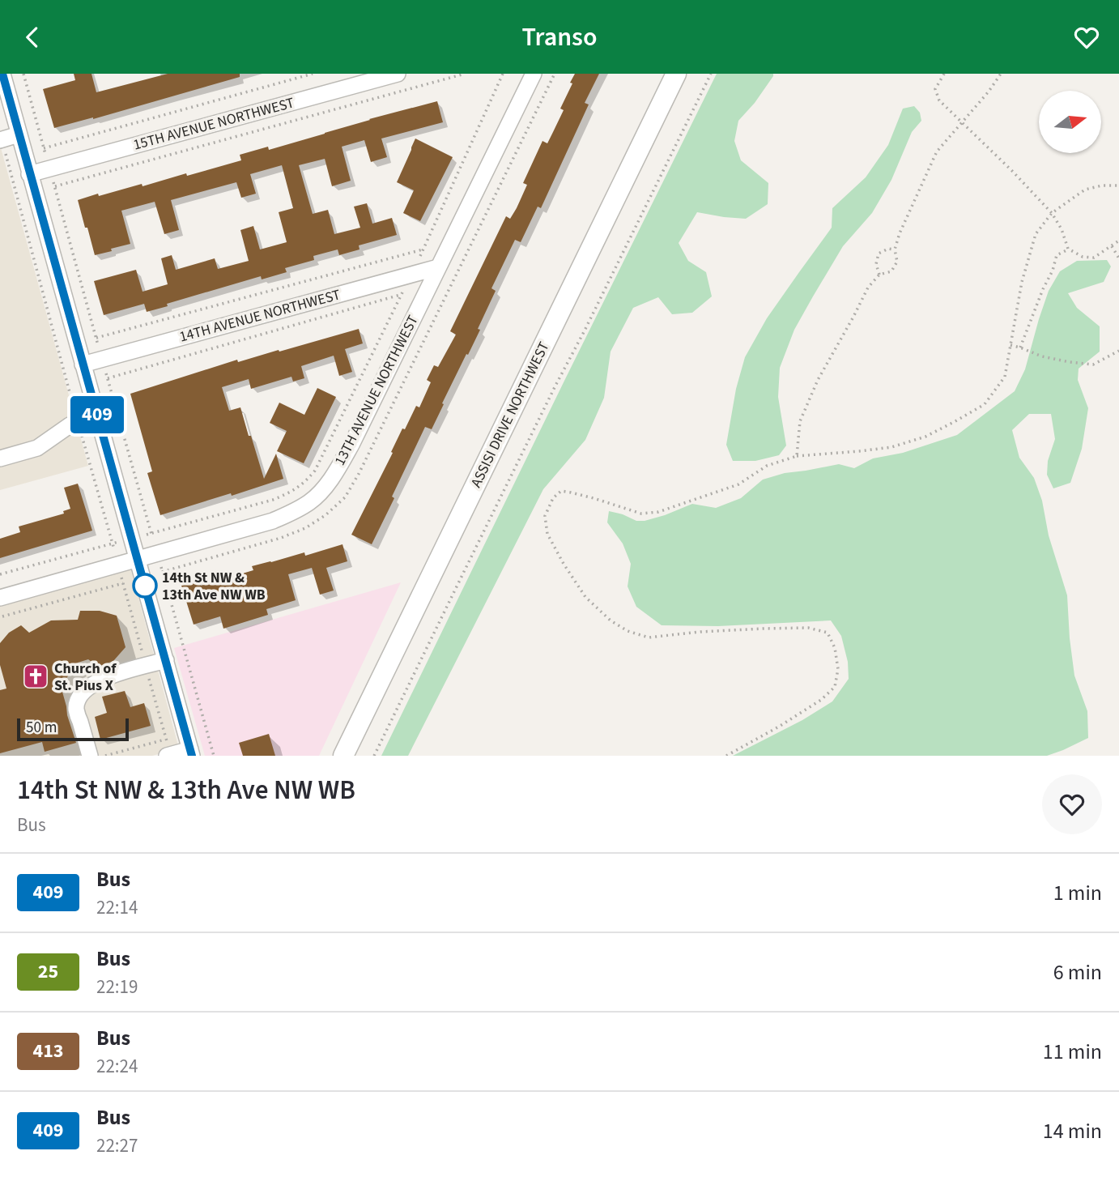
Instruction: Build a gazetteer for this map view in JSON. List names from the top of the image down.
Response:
{
  "streets": {
    "main road": ["ASSISI DRIVE NORTHWEST"],
    "street": ["15TH AVENUE NORTHWEST", "14TH AVENUE NORTHWEST", "13TH AVENUE NORTHWEST"]
  },
  "crossings": [
    ["14TH AVENUE NORTHWEST", "13TH AVENUE NORTHWEST"]
  ],
  "places": {
    "other": ["14th St NW & 13th Ave NW WB"],
    "church": ["Church of St. Pius X"]
  },
  "lines": ["bus line 409"],
  "scale_bar": "50 m",
  "north": "right",
  "page": {
    "header": "Transo",
    "on_map": "409",
    "scale": "50 m",
    "heading": ["14th St NW & 13th Ave NW WB", "Bus"],
    "list": [
      {
        "mark": "409",
        "name": "Bus",
        "note": "22:14",
        "value": "1 min"
      },
      {
        "mark": "25",
        "name": "Bus",
        "note": "22:19",
        "value": "6 min"
      },
      {
        "mark": "413",
        "name": "Bus",
        "note": "22:24",
        "value": "11 min"
      },
      {
        "mark": "409",
        "name": "Bus",
        "note": "22:27",
        "value": "14 min"
      }
    ]
  }
}
